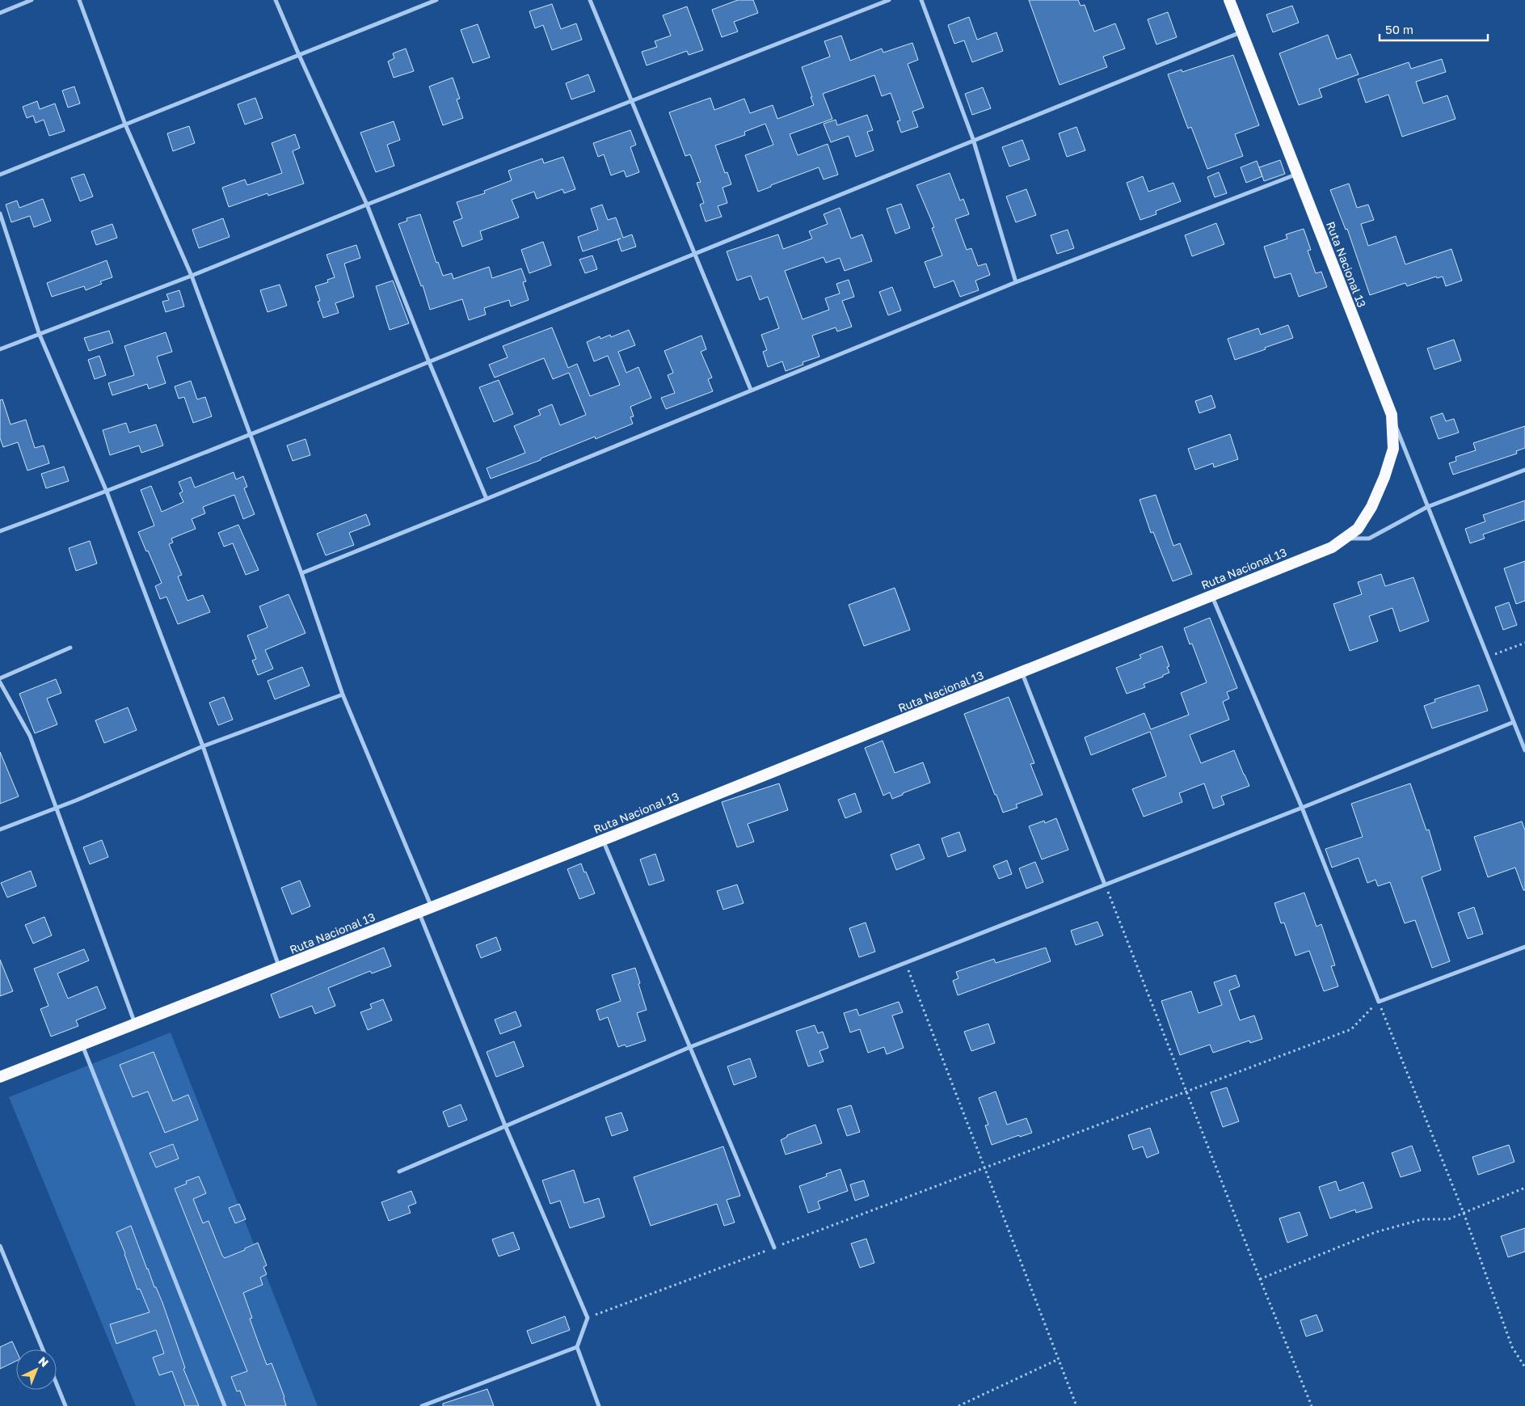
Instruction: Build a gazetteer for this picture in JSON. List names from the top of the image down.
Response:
{
  "streets": {
    "highway": ["Ruta Nacional 13"]
  },
  "scale_bar": "50 m",
  "north": "top right"
}
